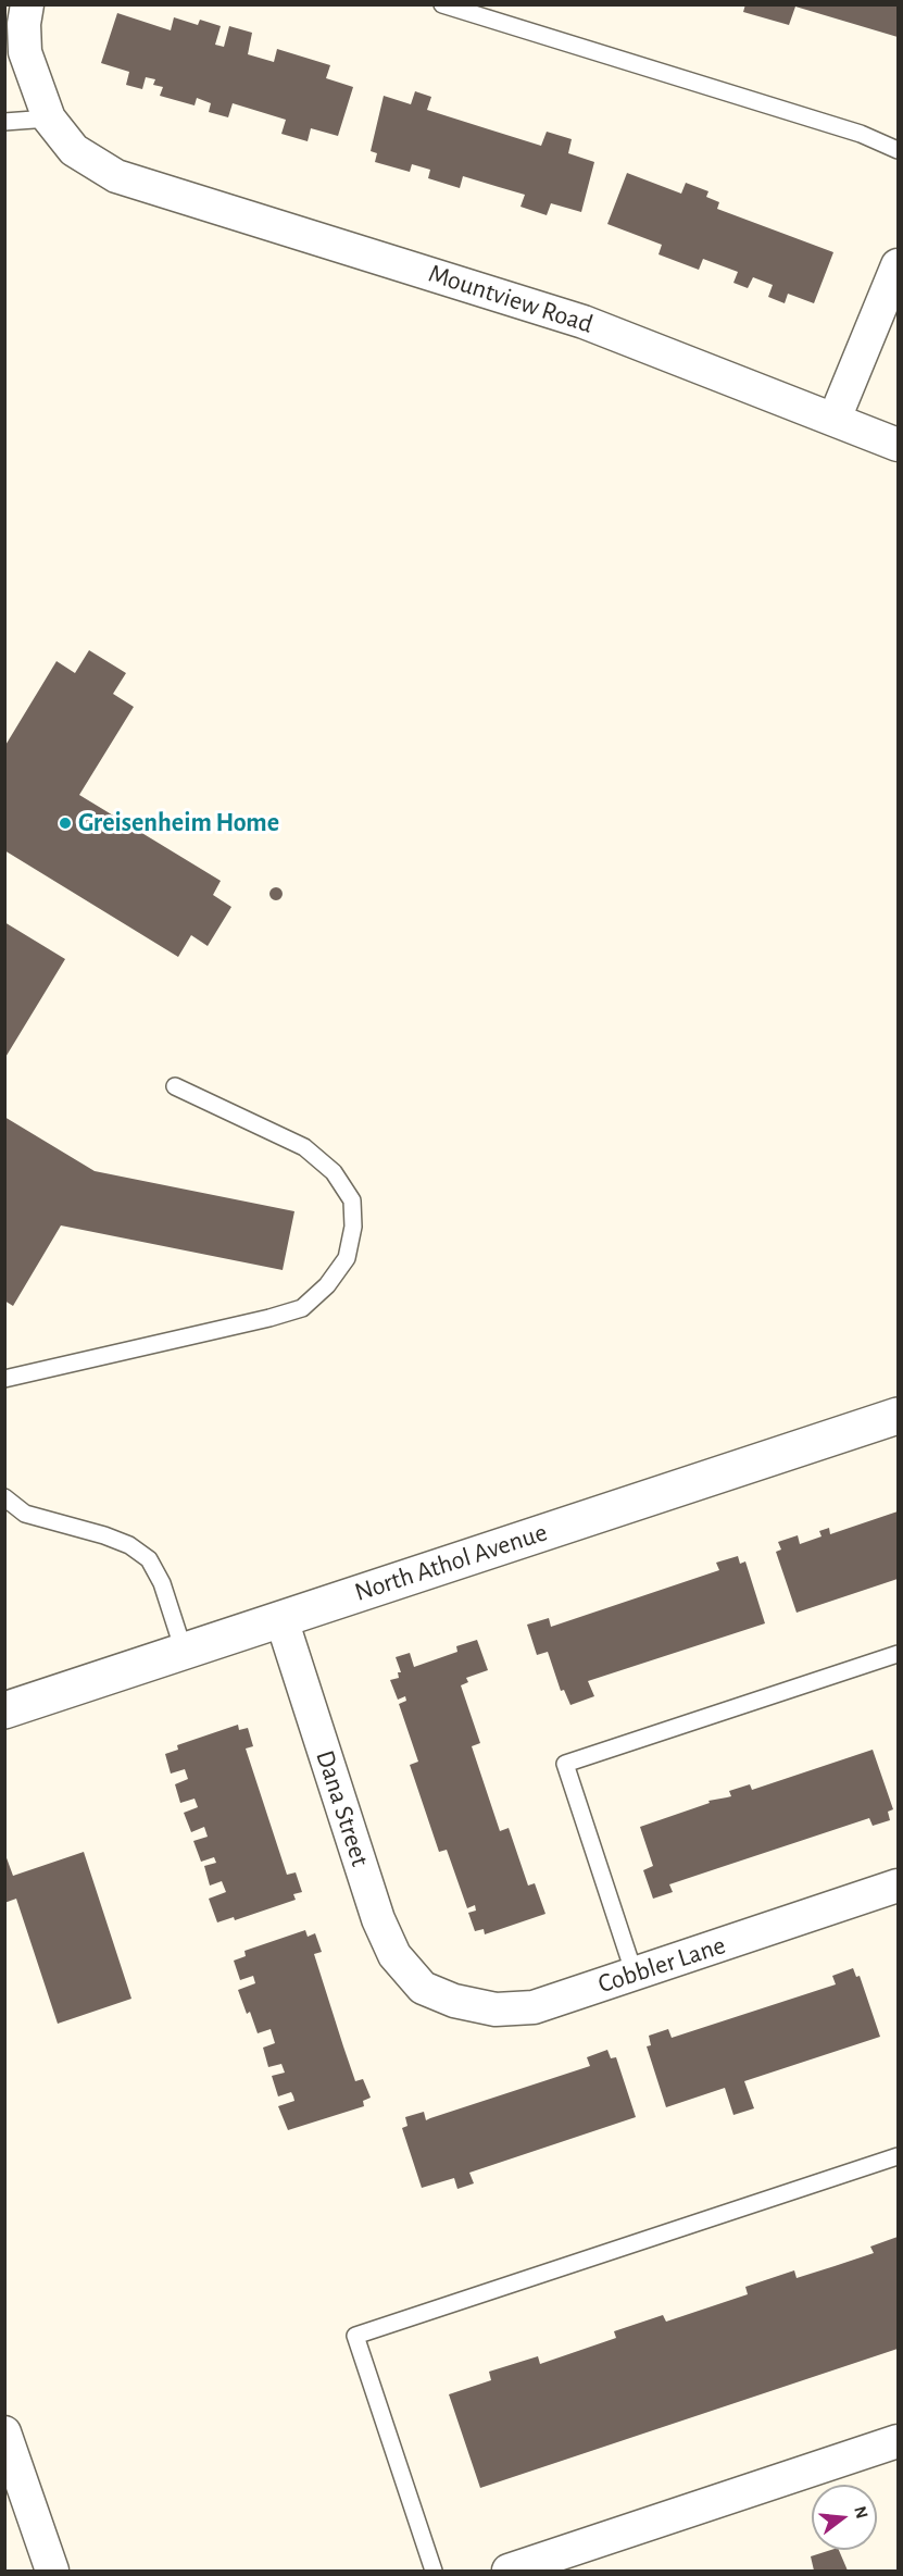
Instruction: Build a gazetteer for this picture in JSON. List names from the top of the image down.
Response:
{
  "streets": {
    "street": [
      "Mountview Road",
      "North Athol Avenue",
      "Dana Street",
      "Cobbler Lane"
    ]
  },
  "crossings": [
    ["North Athol Avenue", "Dana Street"],
    ["Dana Street", "Cobbler Lane"]
  ],
  "places": ["Greisenheim Home"],
  "north": "right"
}
